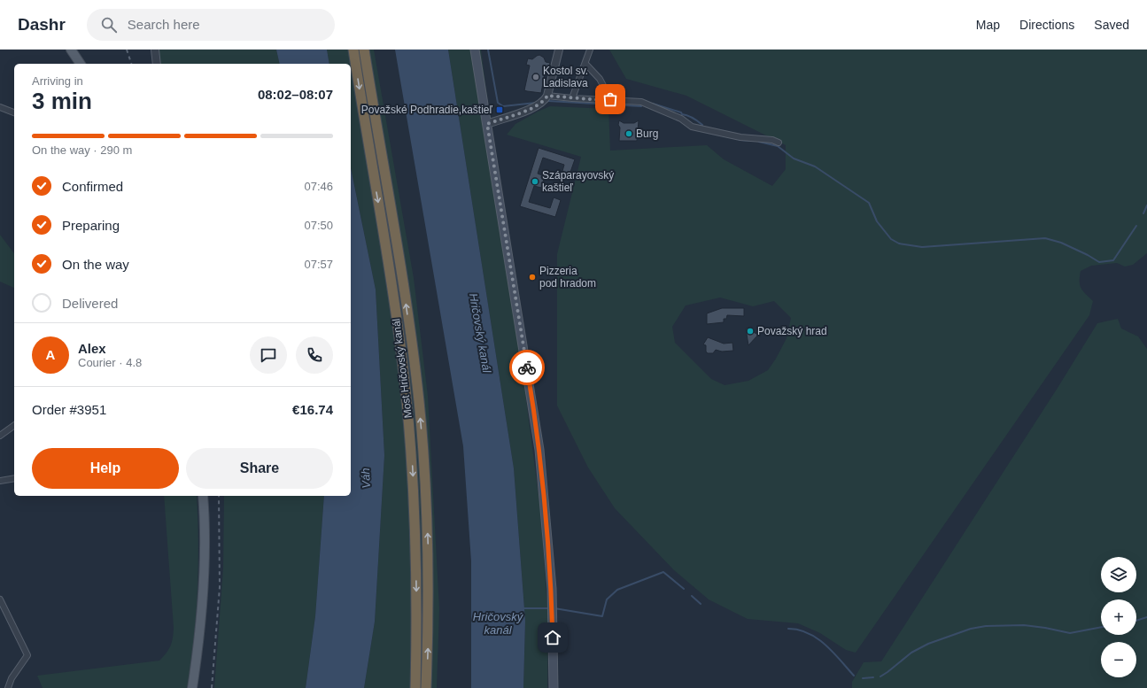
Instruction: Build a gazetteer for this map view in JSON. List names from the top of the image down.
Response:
{
  "streets": {
    "highway": ["Most Hričovský kanál"]
  },
  "water": ["Hričovský kanál", "Váh"],
  "places": {
    "other": [
      "Kostol sv. Ladislava",
      "Burg",
      "Száparayovský kaštieľ",
      "Pizzeria pod hradom",
      "Považský hrad"
    ],
    "transit": ["Považské Podhradie,kaštieľ"]
  },
  "page": {
    "header": "Dashr",
    "search": "Search here",
    "nav": ["Map", "Directions", "Saved"],
    "heading": ["3 min", "Arriving in", "08:02–08:07"],
    "panel": [
      "Alex",
      "Courier · 4.8",
      "Order #3951",
      "€16.74"
    ],
    "bar": "On the way · 290 m",
    "list": [
      ["Confirmed", "07:46"],
      ["Preparing", "07:50"],
      ["On the way", "07:57"],
      "Delivered"
    ],
    "round": "A",
    "buttons": ["Help", "Share"],
    "map_buttons": ["+", "−"]
  }
}
